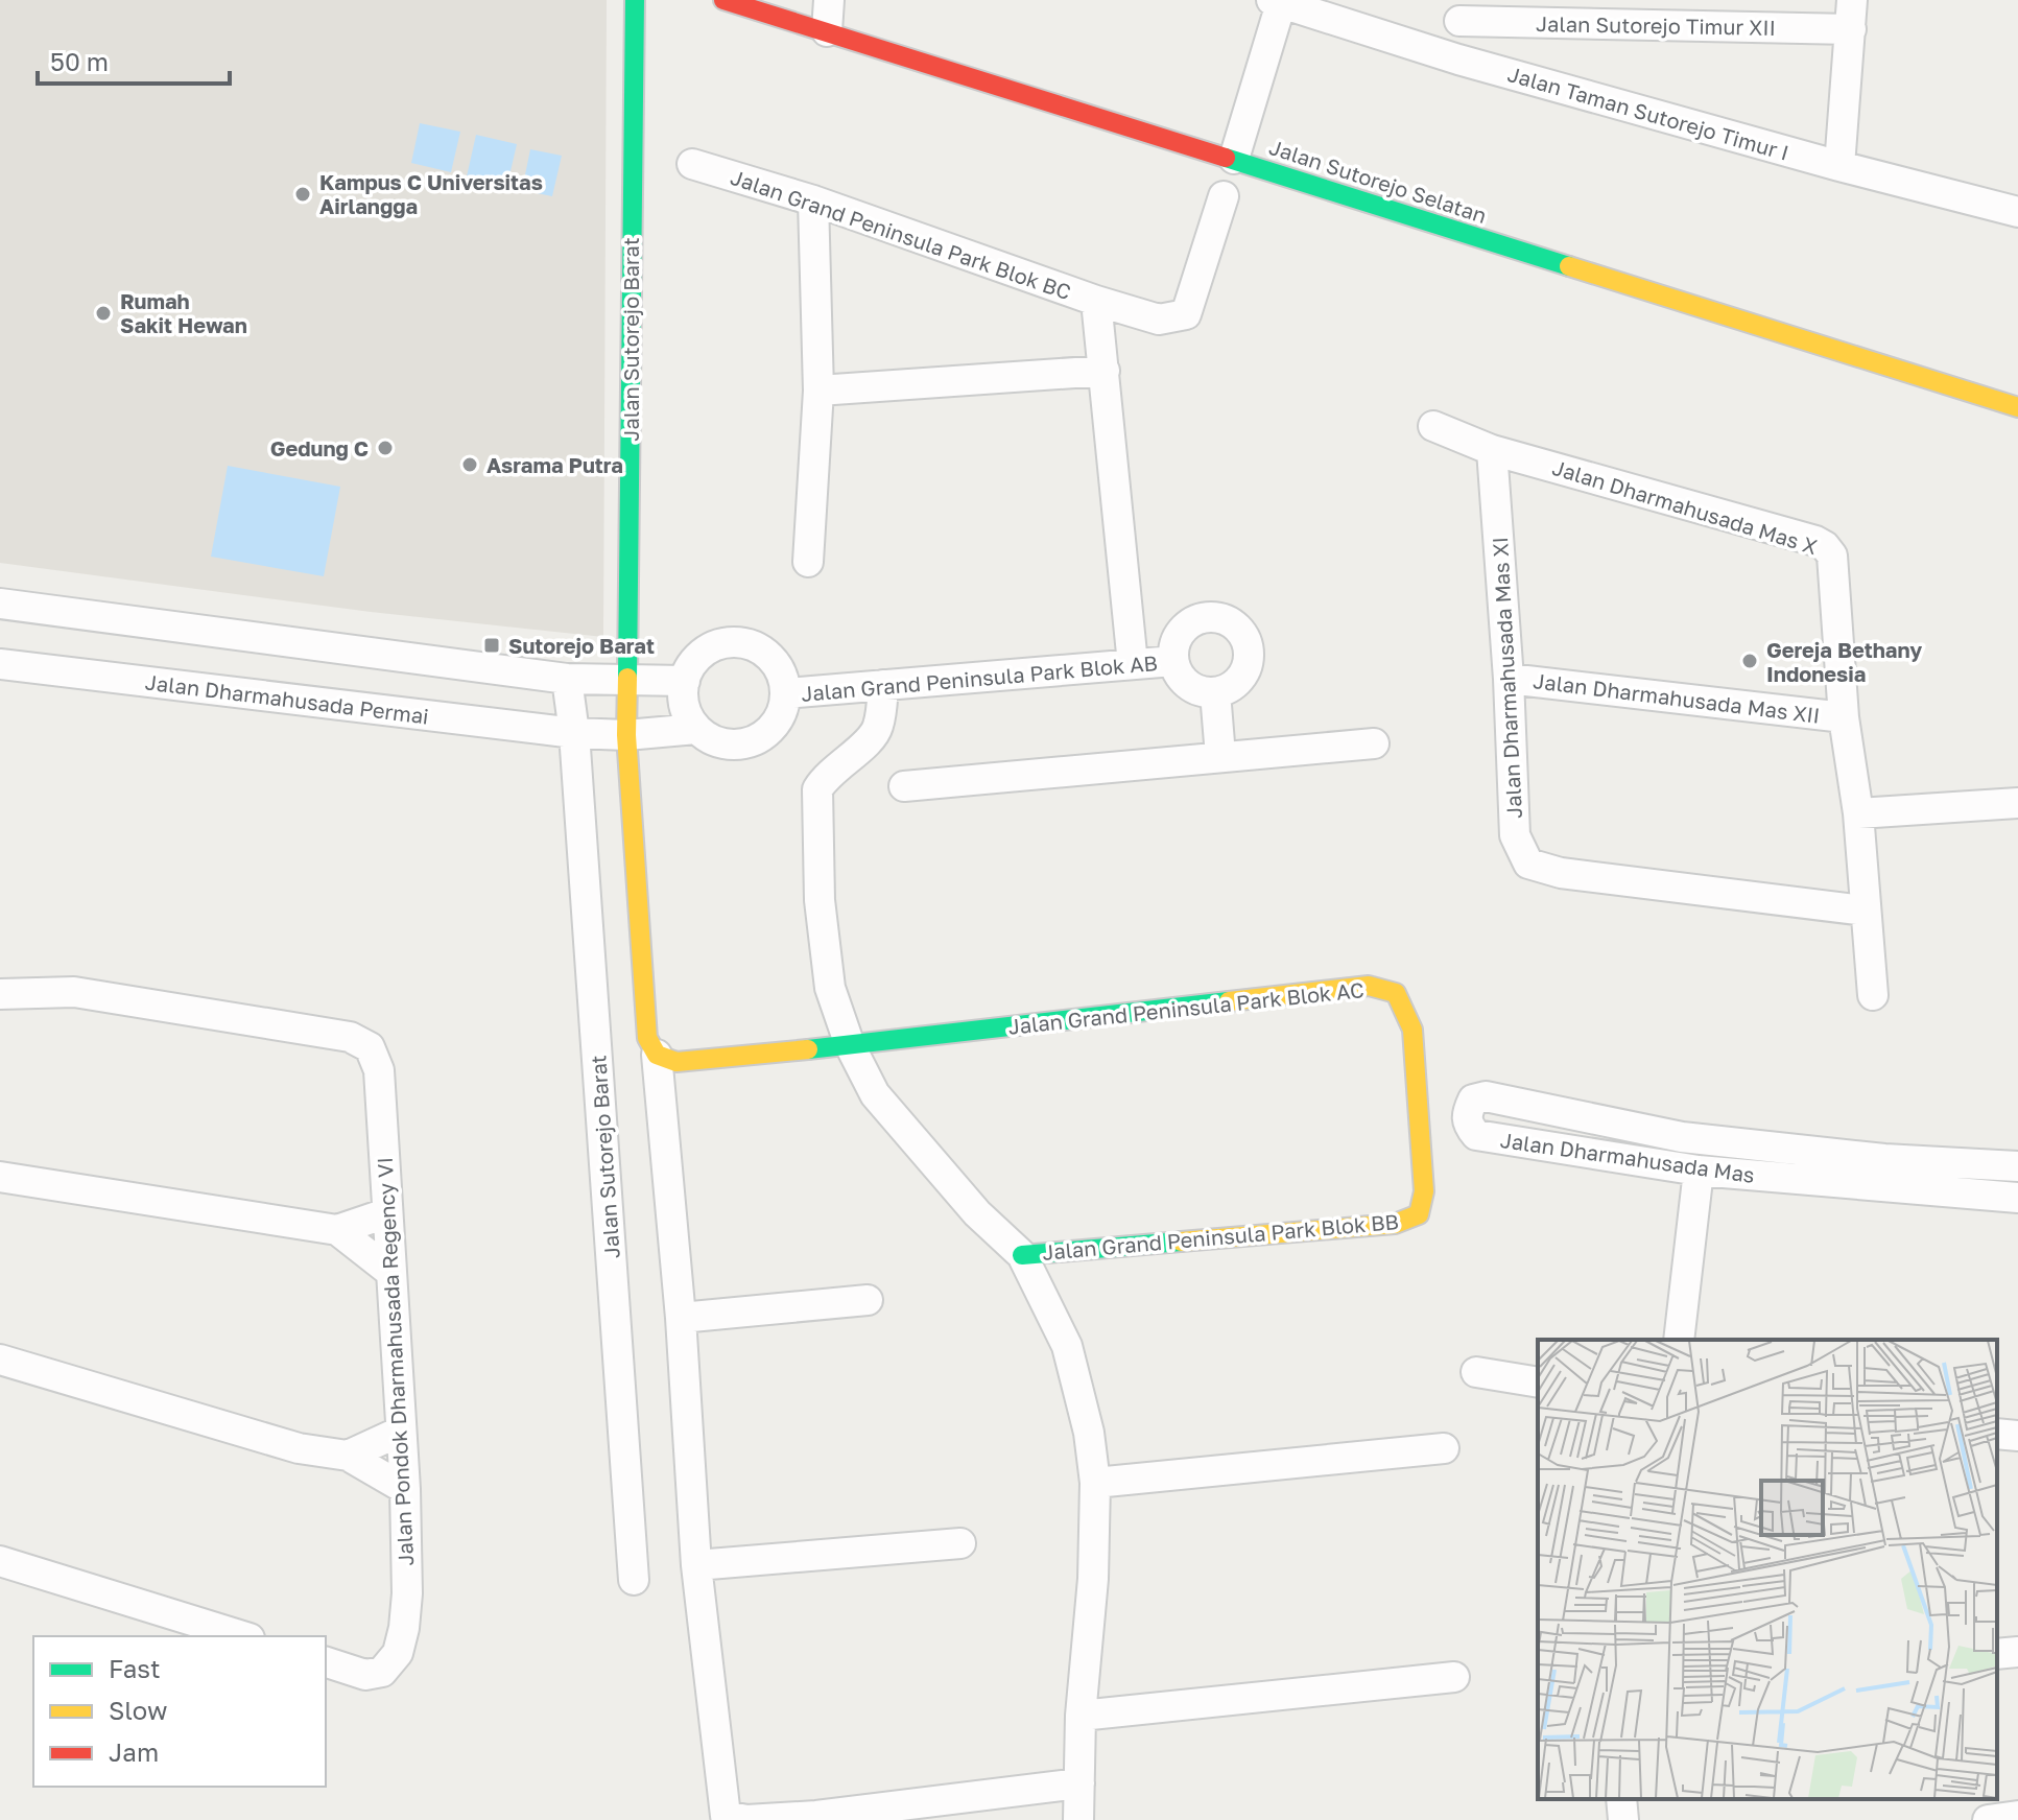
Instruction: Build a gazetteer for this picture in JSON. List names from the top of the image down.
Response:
{
  "streets": {
    "street": [
      "Jalan Sutorejo Timur XII",
      "Jalan Taman Sutorejo Timur I",
      "Jalan Sutorejo Selatan",
      "Jalan Grand Peninsula Park Blok BC",
      "Jalan Sutorejo Barat",
      "Jalan Dharmahusada Mas X",
      "Jalan Grand Peninsula Park Blok AB",
      "Jalan Dharmahusada Mas XI",
      "Jalan Dharmahusada Mas XII",
      "Jalan Dharmahusada Permai",
      "Jalan Grand Peninsula Park Blok AC",
      "Jalan Dharmahusada Mas",
      "Jalan Grand Peninsula Park Blok BB",
      "Jalan Pondok Dharmahusada Regency VI"
    ]
  },
  "crossings": [
    ["Jalan Grand Peninsula Park Blok BC", "Jalan Grand Peninsula Park Blok AB"],
    ["Jalan Sutorejo Barat", "Jalan Dharmahusada Permai"],
    ["Jalan Dharmahusada Mas X", "Jalan Dharmahusada Mas XI"],
    ["Jalan Dharmahusada Mas X", "Jalan Dharmahusada Mas XII"],
    ["Jalan Grand Peninsula Park Blok AB", "Jalan Dharmahusada Permai"],
    ["Jalan Dharmahusada Mas XI", "Jalan Dharmahusada Mas XII"],
    ["Jalan Grand Peninsula Park Blok AC", "Jalan Grand Peninsula Park Blok BB"]
  ],
  "places": {
    "other": [
      "Kampus C Universitas Airlangga",
      "Rumah Sakit Hewan",
      "Gedung C",
      "Asrama Putra",
      "Gereja Bethany Indonesia"
    ],
    "transit": ["Sutorejo Barat"]
  },
  "legend": ["Fast", "Slow", "Jam"],
  "scale_bar": "50 m"
}
